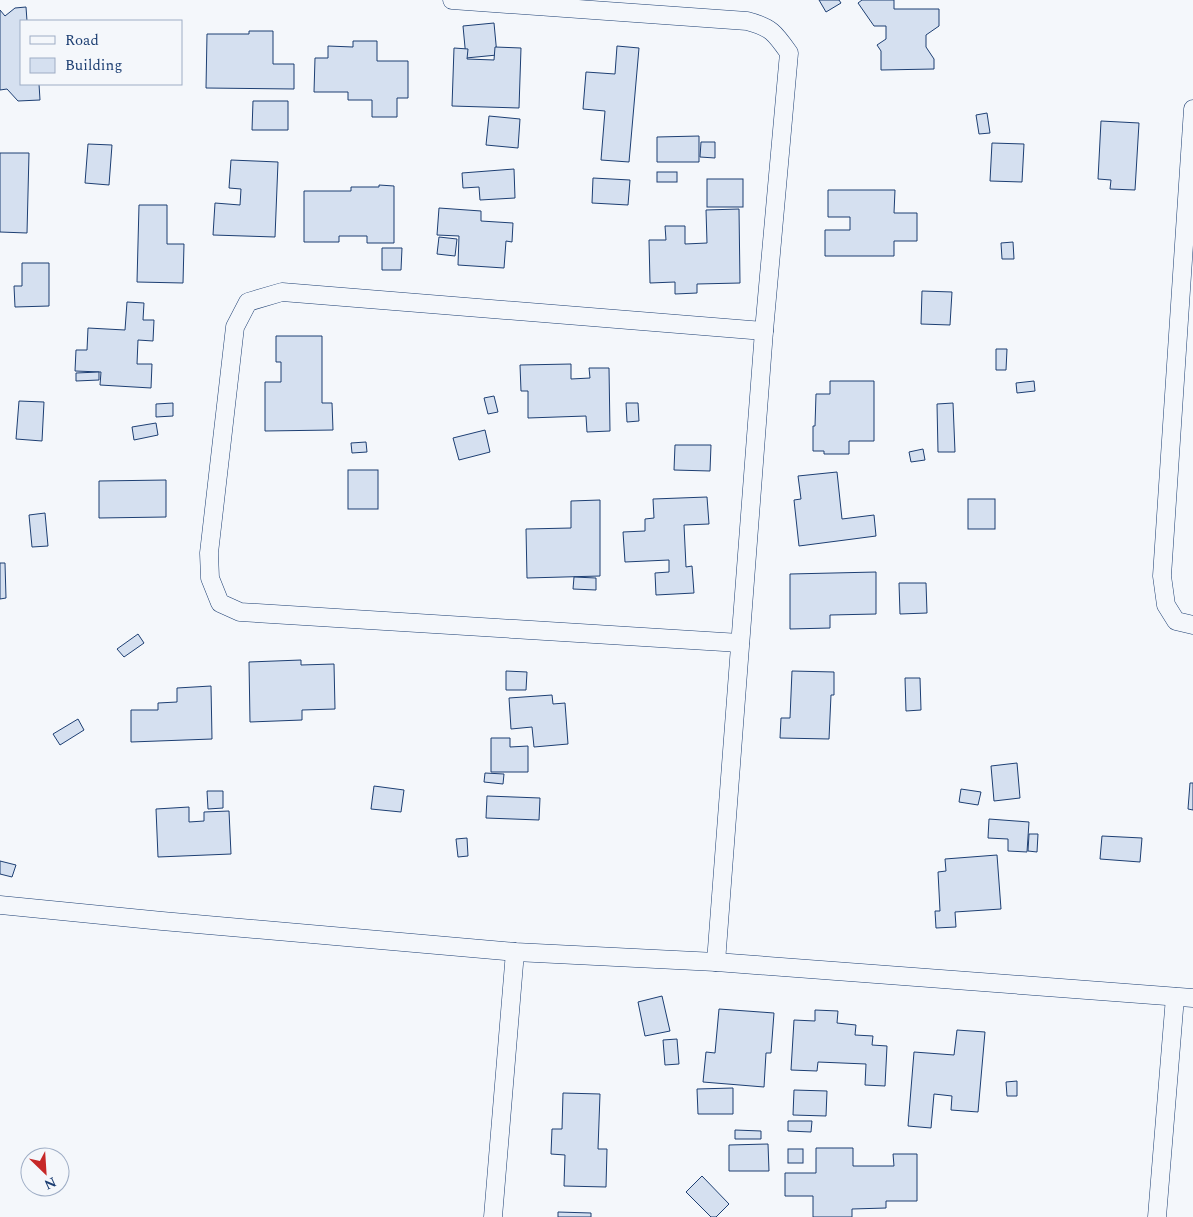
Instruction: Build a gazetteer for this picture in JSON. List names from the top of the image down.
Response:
{
  "legend": ["Road", "Building"],
  "north": "bottom right"
}
